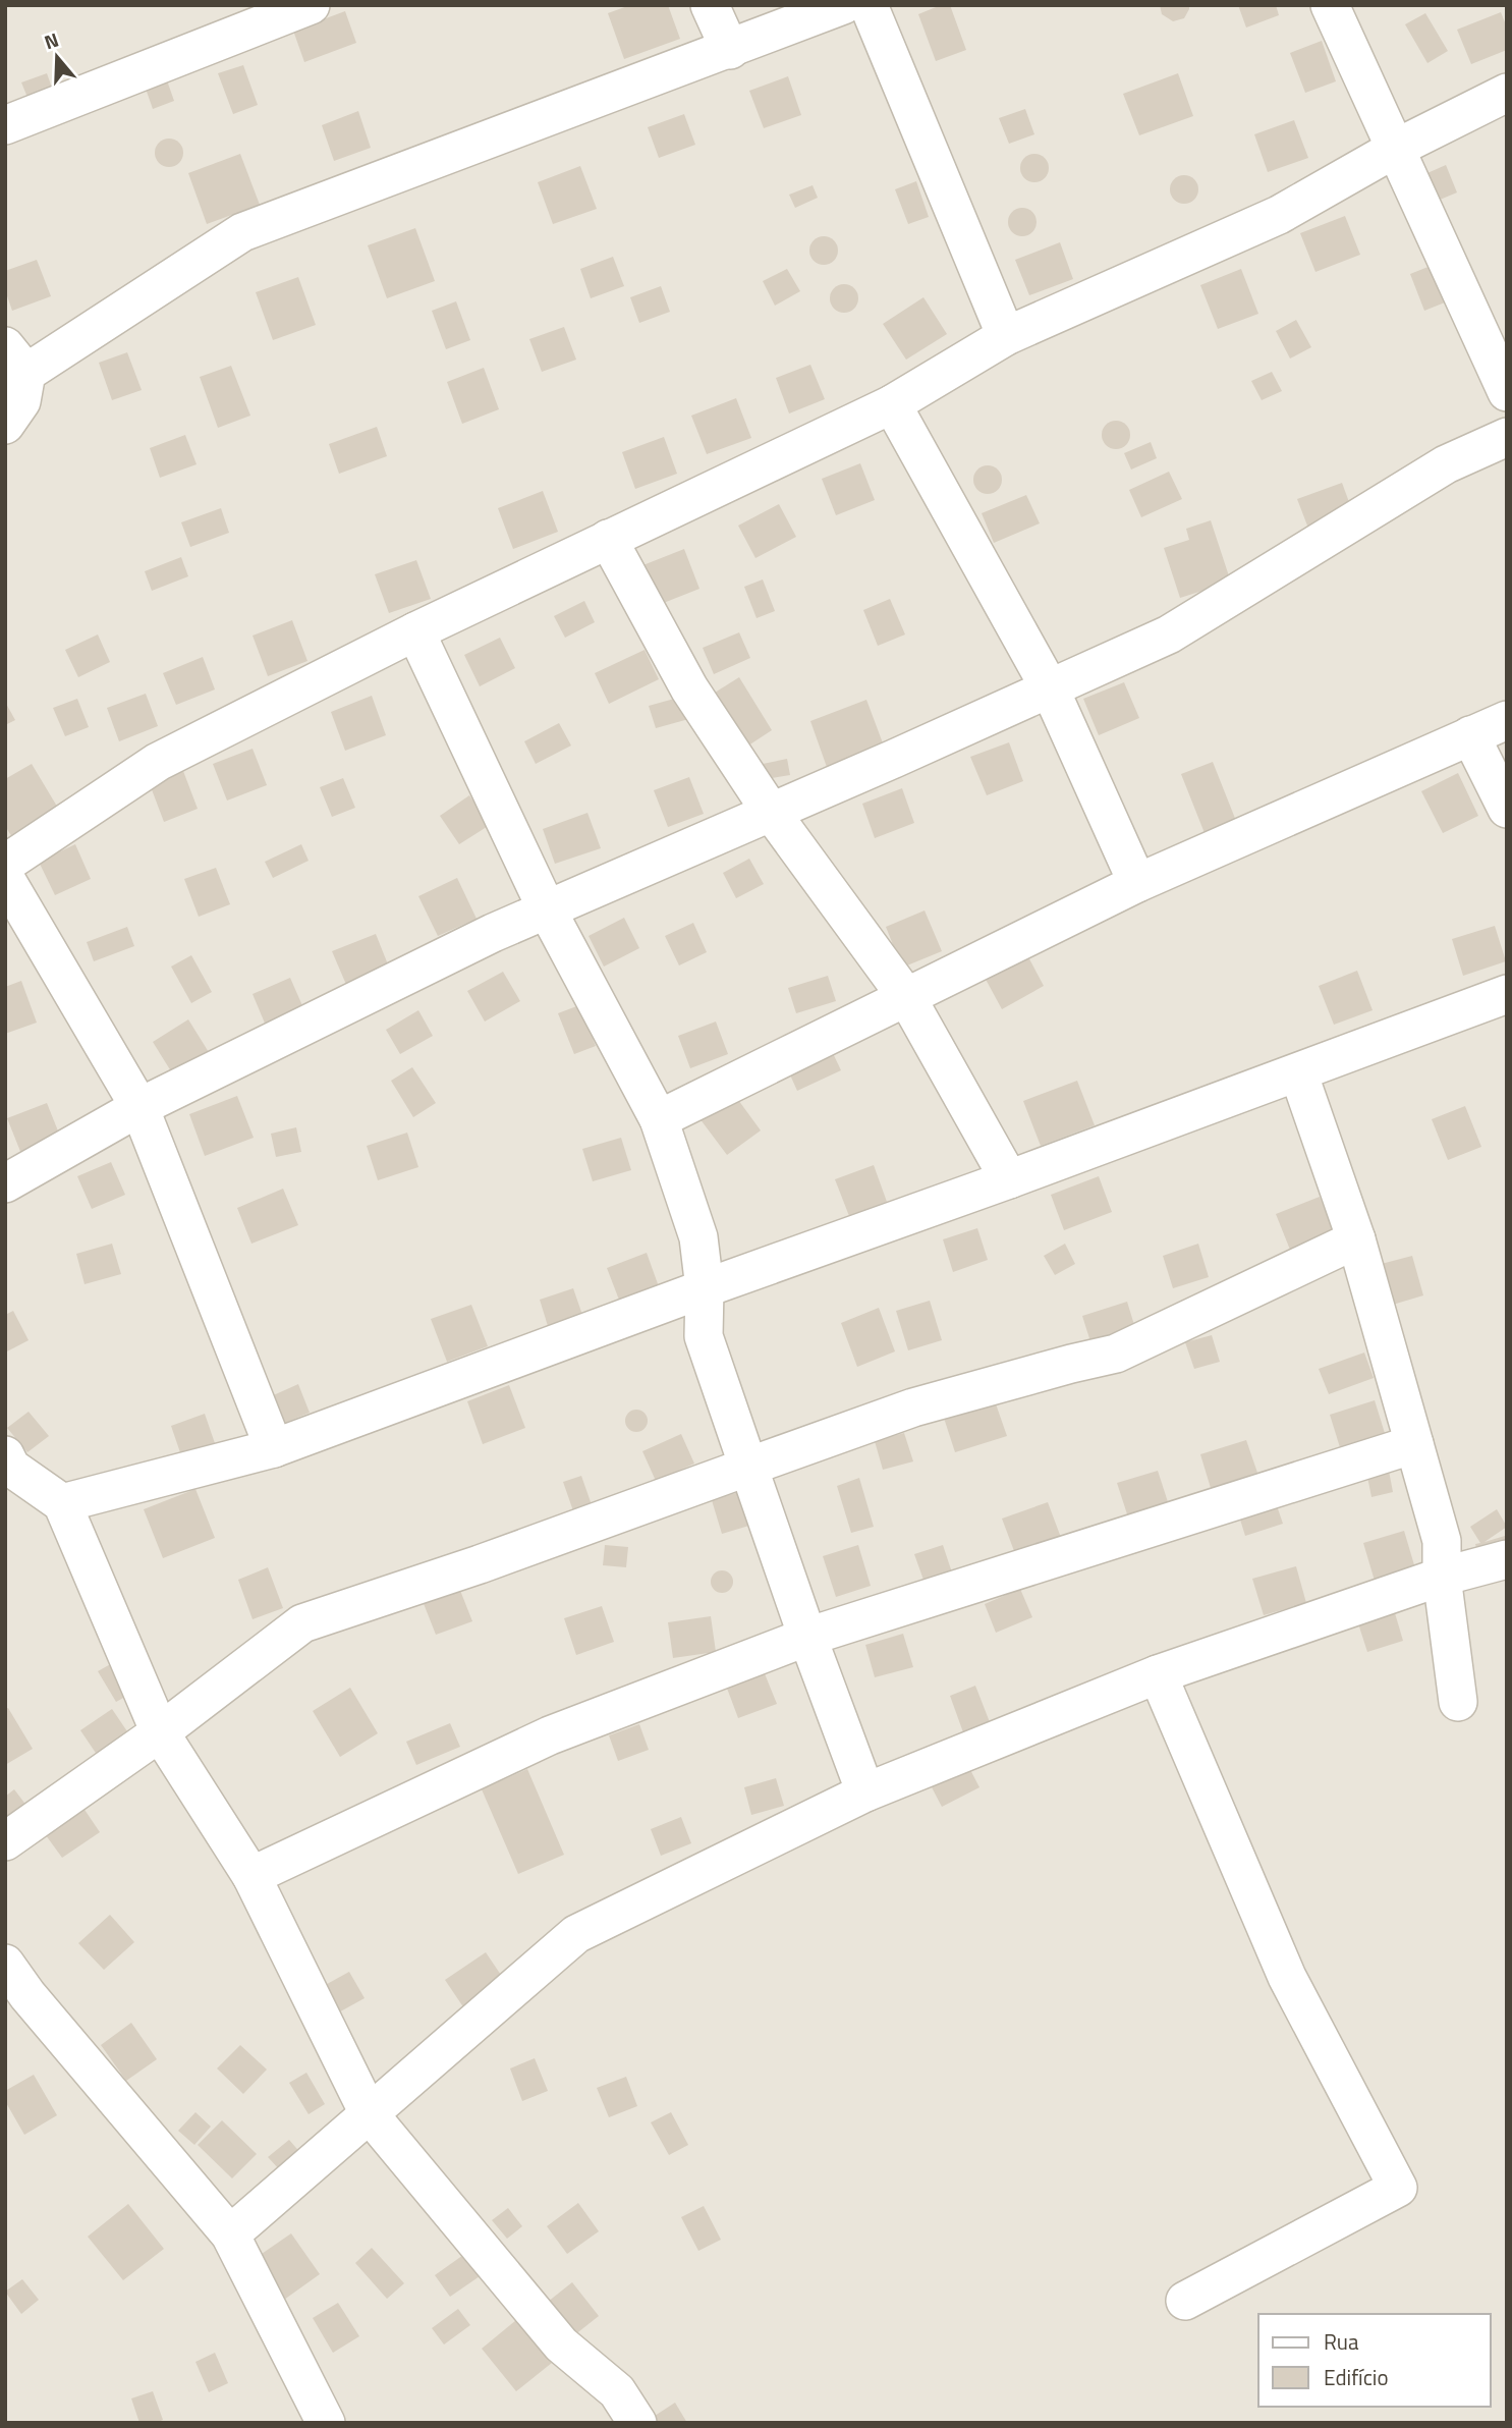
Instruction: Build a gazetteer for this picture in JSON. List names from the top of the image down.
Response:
{
  "legend": ["Rua", "Edifício"],
  "north": "top"
}
